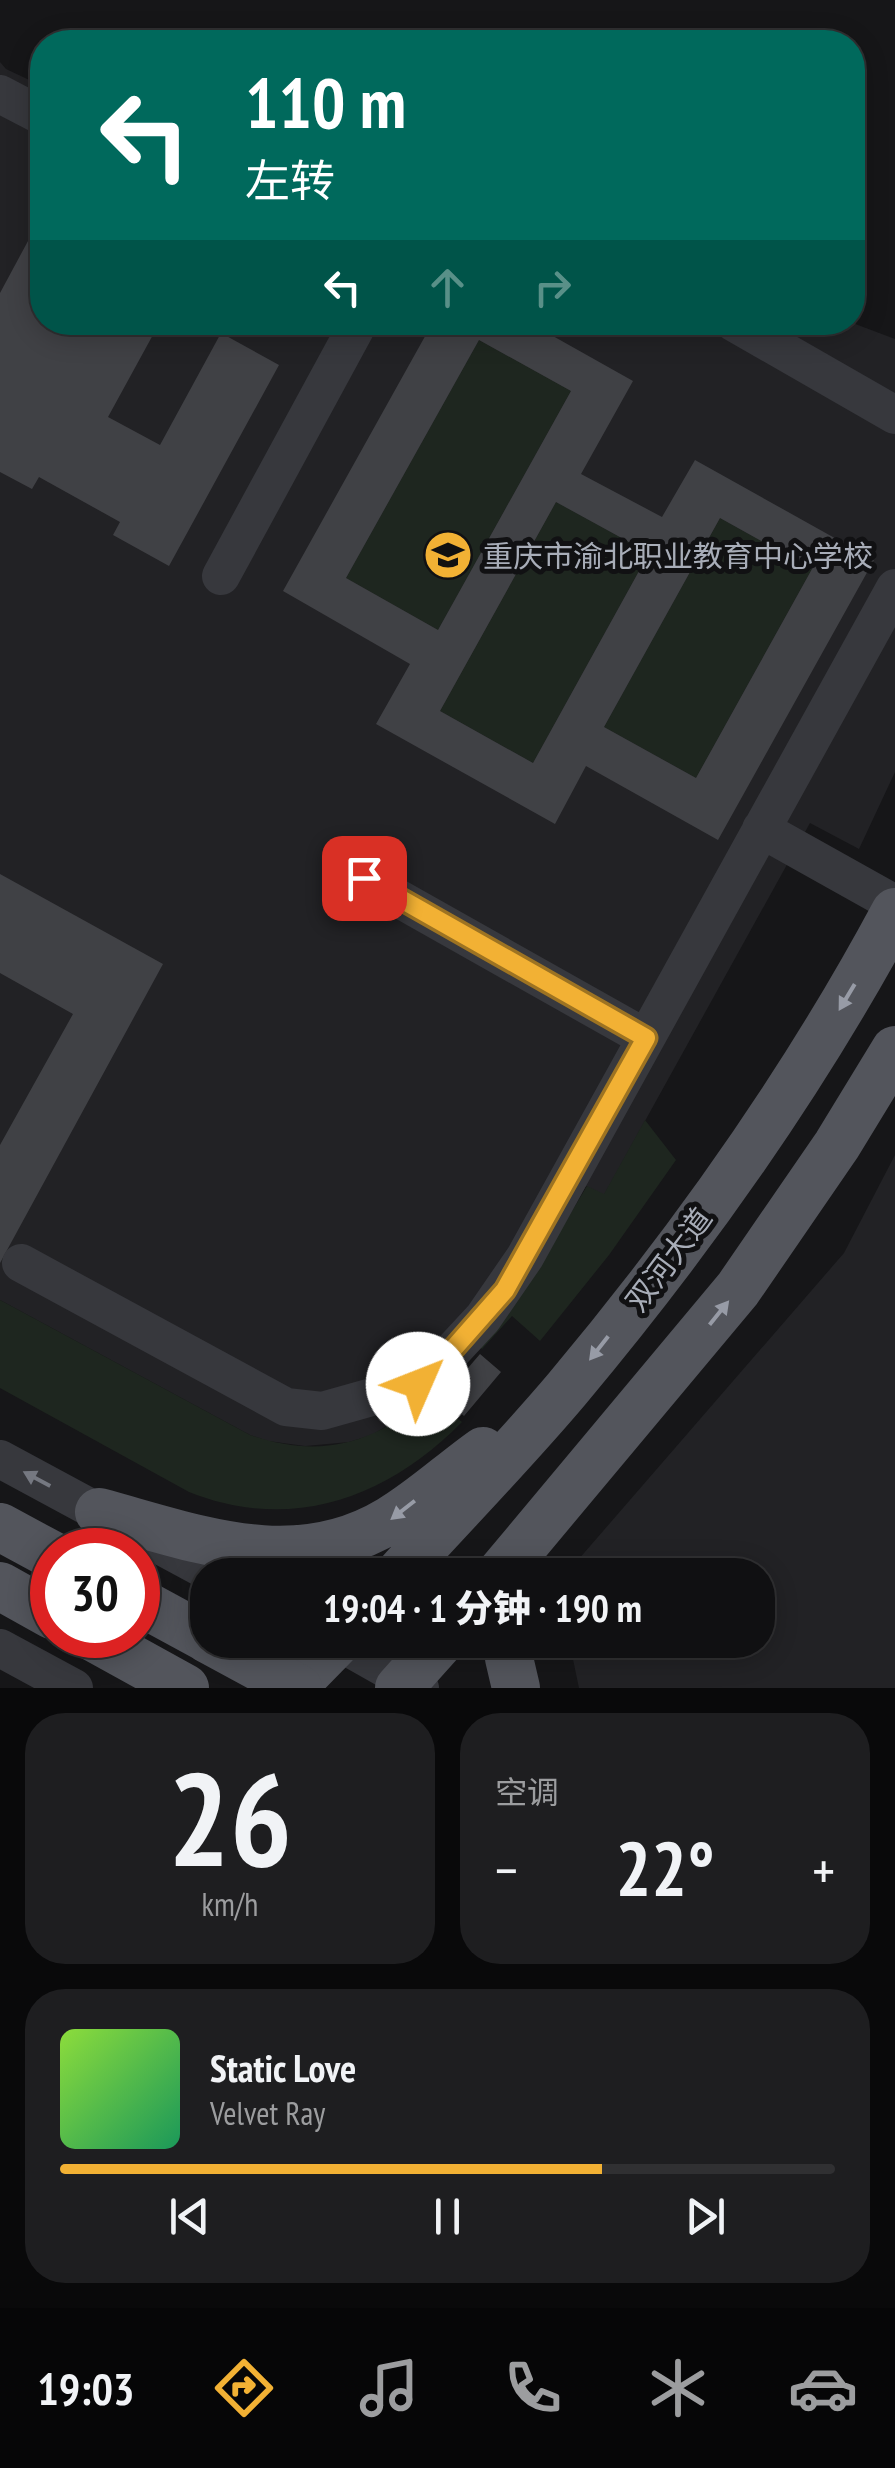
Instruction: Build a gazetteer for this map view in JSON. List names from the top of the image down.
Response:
{
  "streets": {
    "main road": ["双河大道"]
  },
  "places": {
    "school or university": ["重庆市渝北职业教育中心学校"]
  },
  "page": {
    "turn": ["110 m", "左转"],
    "limit": "30",
    "trip": "19:04 · 1 分钟 · 190 m",
    "tile": [
      ["26", "km/h"],
      "空调"
    ],
    "heat": ["−", "22°", "+"],
    "song": ["Static Love", "Velvet Ray"],
    "tabs": "19:03"
  }
}
